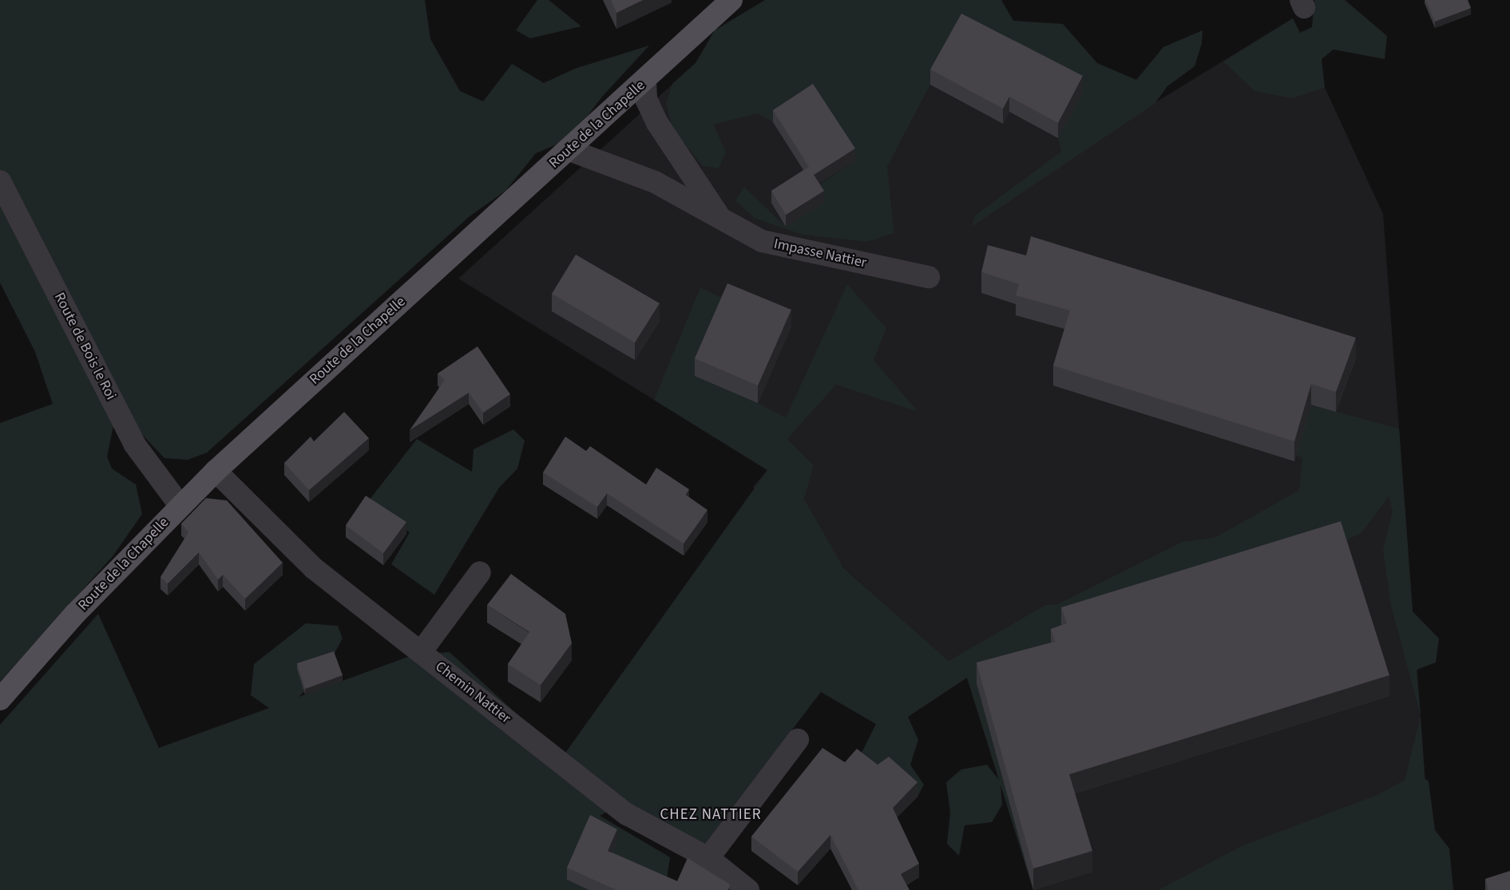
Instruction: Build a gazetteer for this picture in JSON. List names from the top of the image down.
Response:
{
  "streets": {
    "main road": ["Route de la Chapelle"],
    "street": ["Impasse Nattier", "Route de Bois le Roi", "Chemin Nattier"]
  },
  "crossings": [
    ["Route de la Chapelle", "Impasse Nattier"],
    ["Route de la Chapelle", "Route de Bois le Roi"],
    ["Route de la Chapelle", "Chemin Nattier"]
  ],
  "districts": ["CHEZ NATTIER"]
}
